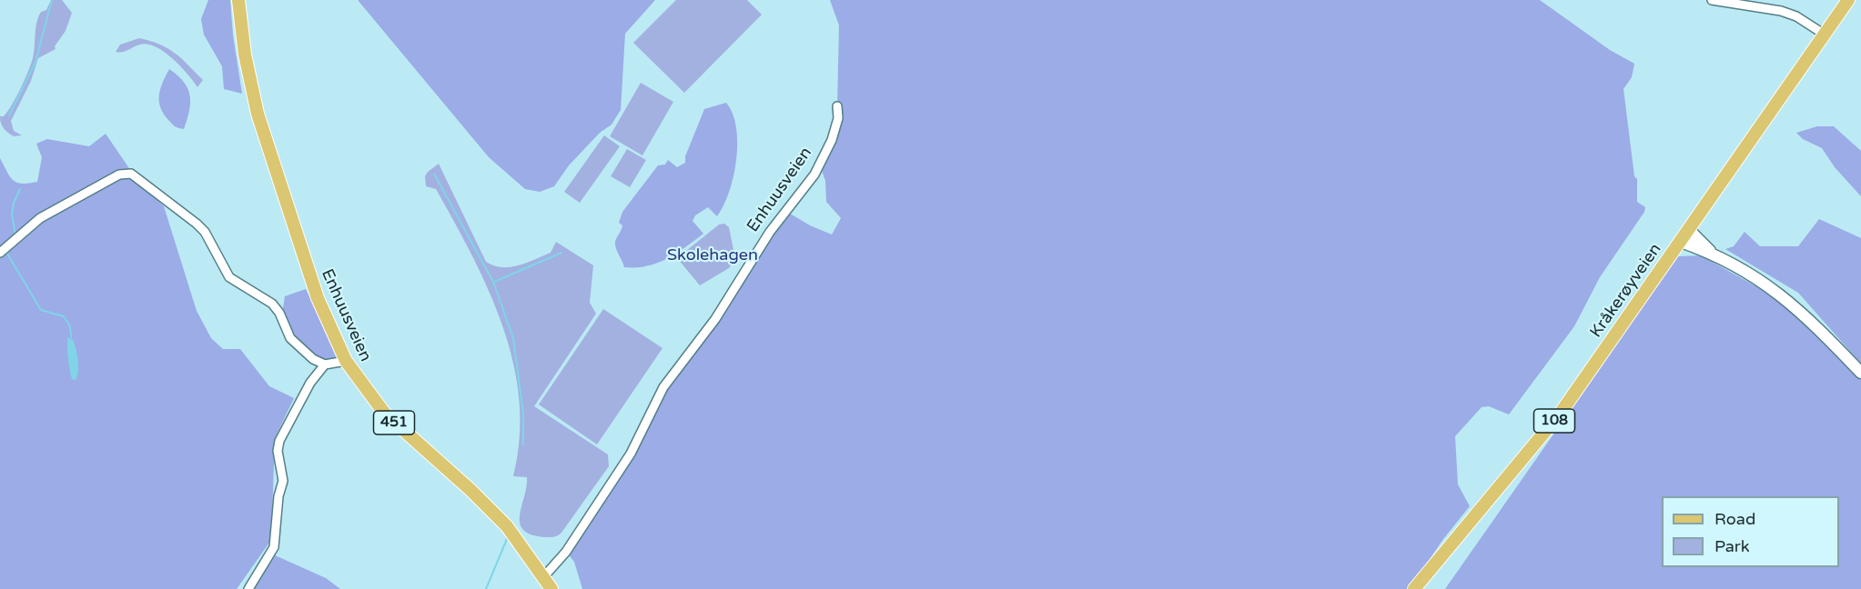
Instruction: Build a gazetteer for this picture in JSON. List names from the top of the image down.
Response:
{
  "streets": {
    "main road": [
      "Enhuusveien",
      "Kråkerøyveien",
      "108",
      "451"
    ]
  },
  "parks": ["Skolehagen"],
  "legend": ["Road", "Park"]
}
